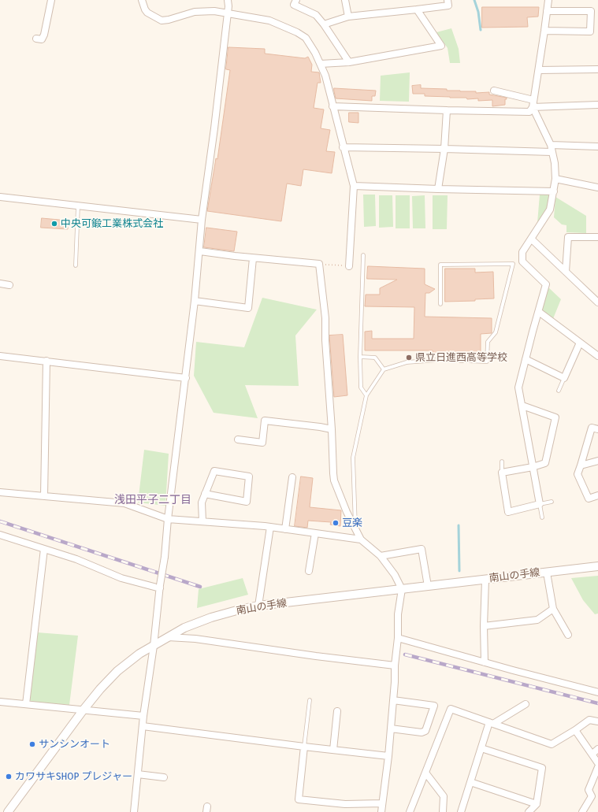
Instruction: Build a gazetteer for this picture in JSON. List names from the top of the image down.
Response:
{
  "streets": {
    "street": ["南山の手線"]
  },
  "districts": ["浅田平子二丁目"],
  "places": [
    "中央可鍛工業株式会社",
    "県立日進西高等学校",
    "豆楽",
    "サンシンオート",
    "カワサキSHOP プレジャー"
  ]
}
